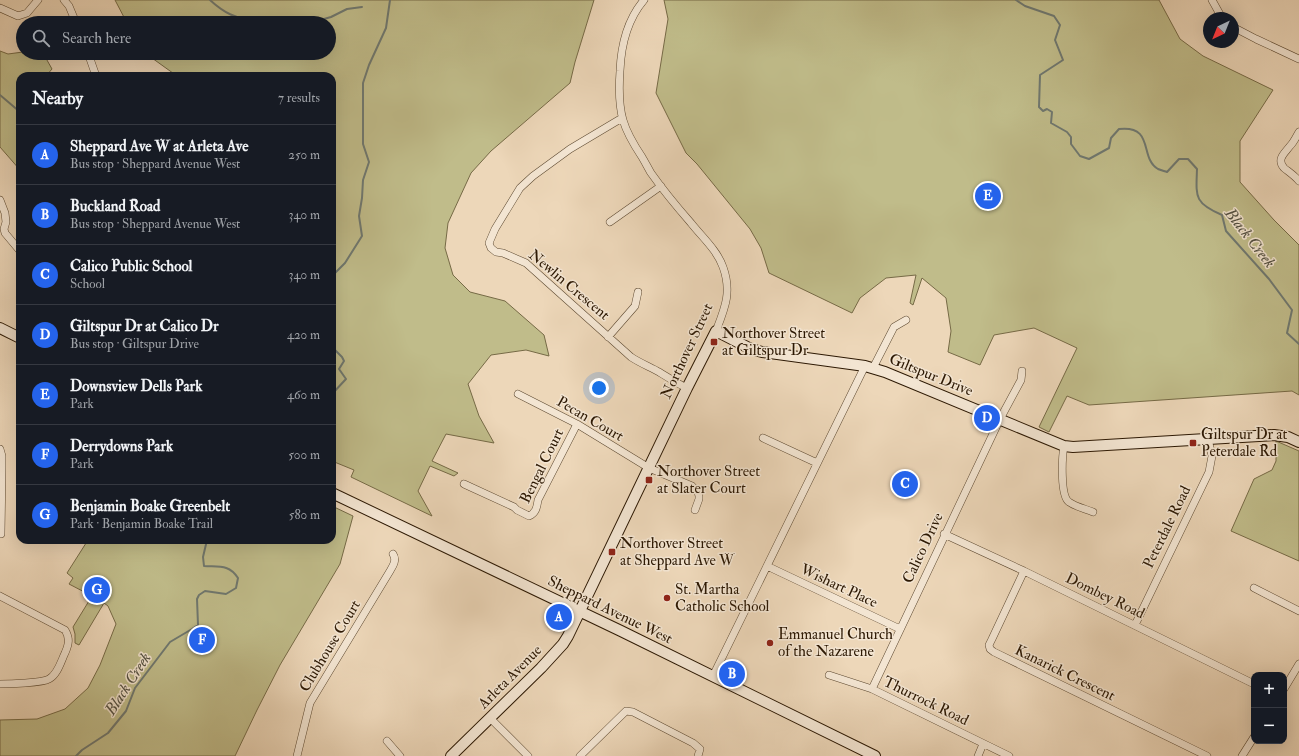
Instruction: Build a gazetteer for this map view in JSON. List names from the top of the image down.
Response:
{
  "streets": {
    "street": [
      "Newlin Crescent",
      "Northover Street",
      "Giltspur Drive",
      "Pecan Court",
      "Bengal Court",
      "Peterdale Road",
      "Calico Drive",
      "Wishart Place",
      "Dombey Road",
      "Sheppard Avenue West",
      "Clubhouse Court",
      "Kanarick Crescent",
      "Arleta Avenue",
      "Thurrock Road"
    ]
  },
  "crossings": [
    ["Newlin Crescent", "Northover Street"],
    ["Northover Street", "Giltspur Drive"],
    ["Northover Street", "Pecan Court"],
    ["Northover Street", "Sheppard Avenue West"],
    ["Northover Street", "Arleta Avenue"],
    ["Giltspur Drive", "Peterdale Road"],
    ["Giltspur Drive", "Calico Drive"],
    ["Pecan Court", "Bengal Court"],
    ["Peterdale Road", "Dombey Road"],
    ["Calico Drive", "Wishart Place"],
    ["Calico Drive", "Dombey Road"],
    ["Calico Drive", "Thurrock Road"],
    ["Dombey Road", "Kanarick Crescent"],
    ["Sheppard Avenue West", "Arleta Avenue"]
  ],
  "water": ["Black Creek"],
  "places": {
    "transit": [
      "Northover Street at Giltspur Dr",
      "Giltspur Dr at Peterdale Rd",
      "Northover Street at Slater Court",
      "Northover Street at Sheppard Ave W"
    ],
    "other": ["St. Martha Catholic School", "Emmanuel Church of the Nazarene"]
  },
  "north": "bottom left",
  "page": {
    "search": "Search here",
    "heading": ["Nearby", "7 results"],
    "list": [
      {
        "mark": "A",
        "name": "Sheppard Ave W at Arleta Ave",
        "note": "Bus stop · Sheppard Avenue West",
        "value": "250 m"
      },
      {
        "mark": "B",
        "name": "Buckland Road",
        "note": "Bus stop · Sheppard Avenue West",
        "value": "340 m"
      },
      {
        "mark": "C",
        "name": "Calico Public School",
        "note": "School",
        "value": "340 m"
      },
      {
        "mark": "D",
        "name": "Giltspur Dr at Calico Dr",
        "note": "Bus stop · Giltspur Drive",
        "value": "420 m"
      },
      {
        "mark": "E",
        "name": "Downsview Dells Park",
        "note": "Park",
        "value": "460 m"
      },
      {
        "mark": "F",
        "name": "Derrydowns Park",
        "note": "Park",
        "value": "500 m"
      },
      {
        "mark": "G",
        "name": "Benjamin Boake Greenbelt",
        "note": "Park · Benjamin Boake Trail",
        "value": "580 m"
      }
    ],
    "pins": [
      "E",
      "D",
      "C",
      "G",
      "A",
      "F",
      "B"
    ],
    "map_buttons": ["+", "−"]
  }
}
